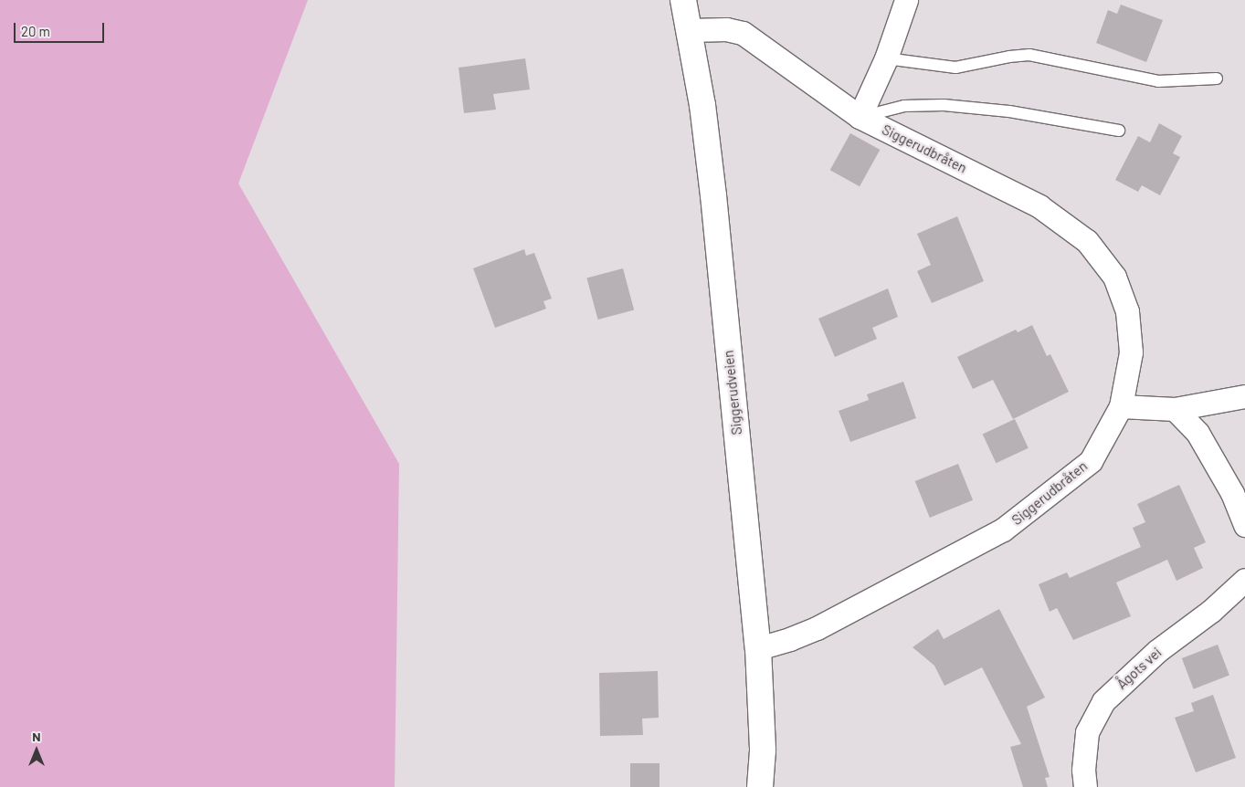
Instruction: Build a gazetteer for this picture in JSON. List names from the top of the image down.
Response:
{
  "streets": {
    "main road": ["Siggerudveien"],
    "street": ["Siggerudbråten", "Ågots vei"]
  },
  "crossings": [
    ["Siggerudbråten", "Siggerudveien"]
  ],
  "scale_bar": "20 m",
  "north": "top"
}
